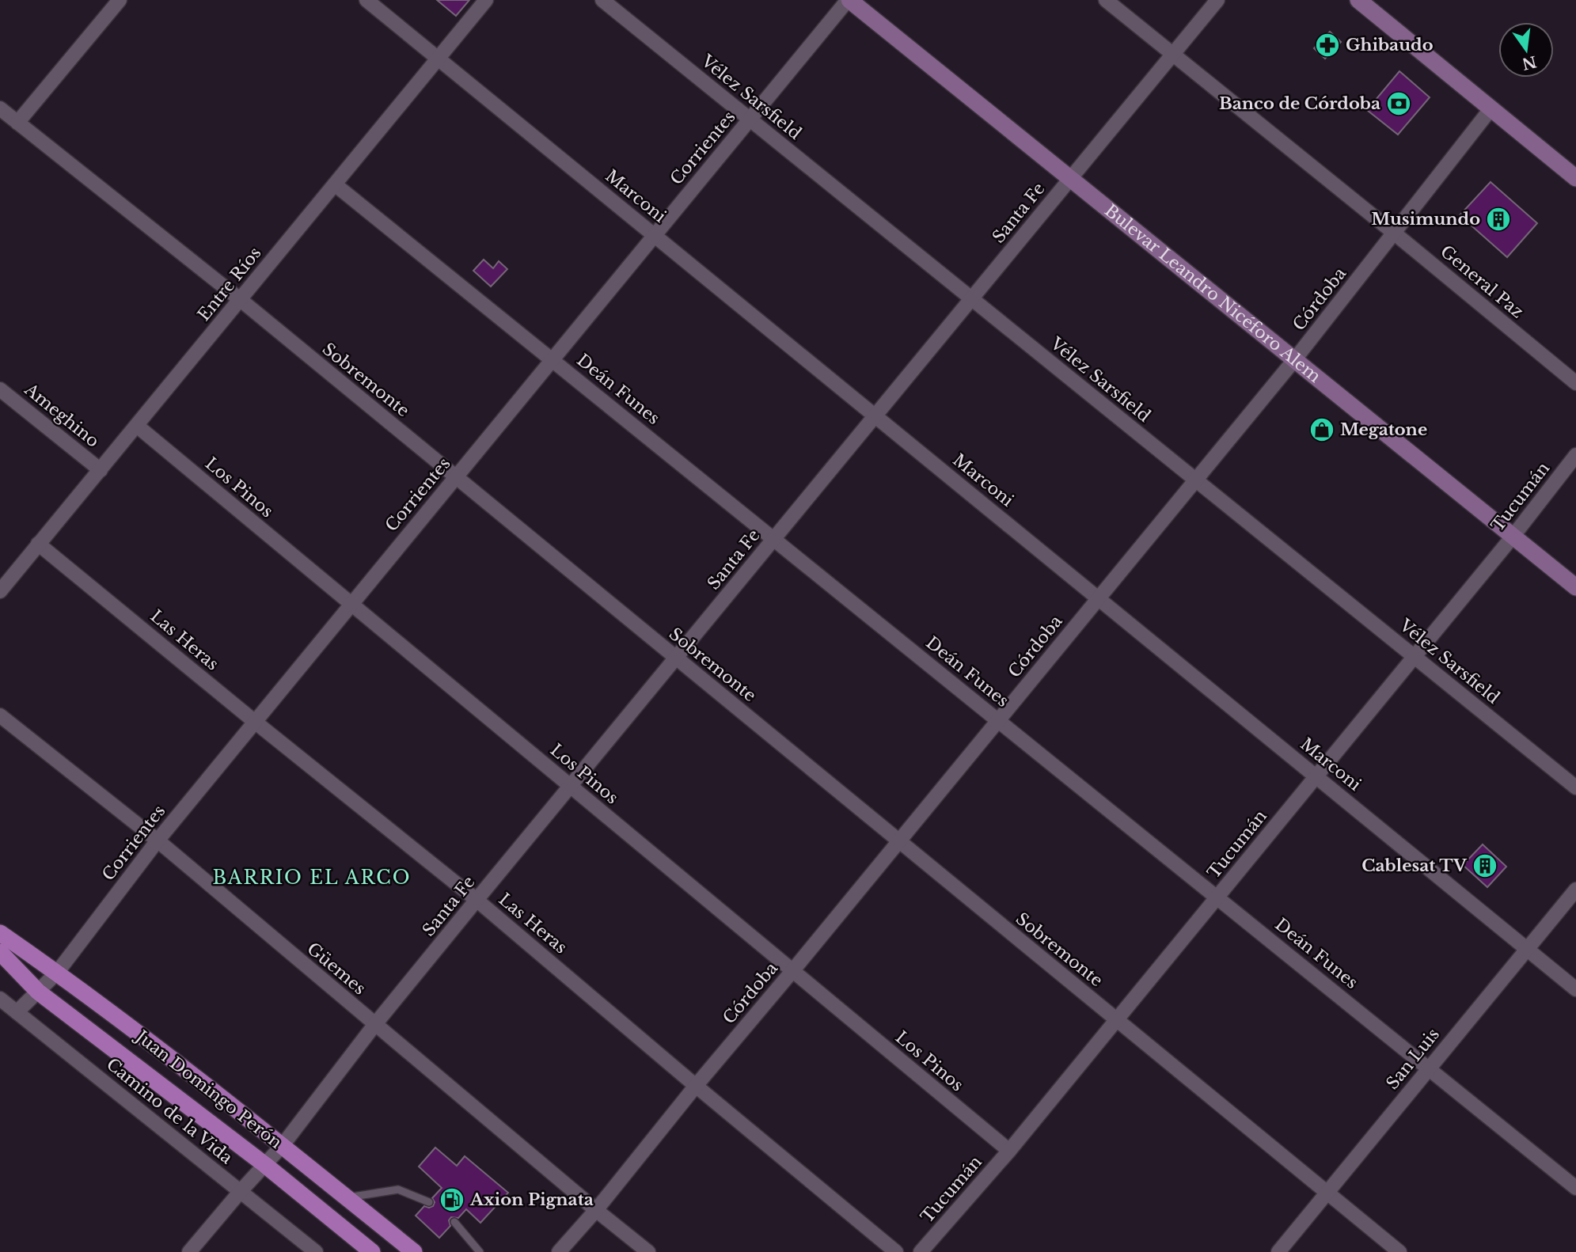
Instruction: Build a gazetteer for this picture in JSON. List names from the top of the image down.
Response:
{
  "streets": {
    "main road": ["Juan Domingo Perón"],
    "street": [
      "Vélez Sarsfield",
      "Corrientes",
      "Marconi",
      "Santa Fe",
      "General Paz",
      "Entre Ríos",
      "Bulevar Leandro Nicéforo Alem",
      "Córdoba",
      "Sobremonte",
      "Deán Funes",
      "Ameghino",
      "Los Pinos",
      "Tucumán",
      "Las Heras",
      "Güemes",
      "San Luis",
      "Camino de la Vida"
    ]
  },
  "crossings": [
    ["Vélez Sarsfield", "Corrientes"],
    ["Vélez Sarsfield", "Santa Fe"],
    ["Vélez Sarsfield", "Córdoba"],
    ["Vélez Sarsfield", "Tucumán"],
    ["Corrientes", "Marconi"],
    ["Corrientes", "Bulevar Leandro Nicéforo Alem"],
    ["Corrientes", "Sobremonte"],
    ["Corrientes", "Deán Funes"],
    ["Corrientes", "Los Pinos"],
    ["Corrientes", "Las Heras"],
    ["Corrientes", "Güemes"],
    ["Corrientes", "Juan Domingo Perón"],
    ["Corrientes", "Camino de la Vida"],
    ["Marconi", "Santa Fe"],
    ["Marconi", "Entre Ríos"],
    ["Marconi", "Córdoba"],
    ["Marconi", "Tucumán"],
    ["Marconi", "San Luis"],
    ["Santa Fe", "General Paz"],
    ["Santa Fe", "Bulevar Leandro Nicéforo Alem"],
    ["Santa Fe", "Sobremonte"],
    ["Santa Fe", "Deán Funes"],
    ["Santa Fe", "Los Pinos"],
    ["Santa Fe", "Las Heras"],
    ["Santa Fe", "Güemes"],
    ["Santa Fe", "Juan Domingo Perón"],
    ["Santa Fe", "Camino de la Vida"],
    ["General Paz", "Córdoba"],
    ["Entre Ríos", "Sobremonte"],
    ["Entre Ríos", "Deán Funes"],
    ["Entre Ríos", "Ameghino"],
    ["Entre Ríos", "Los Pinos"],
    ["Entre Ríos", "Las Heras"],
    ["Bulevar Leandro Nicéforo Alem", "Córdoba"],
    ["Bulevar Leandro Nicéforo Alem", "Tucumán"],
    ["Córdoba", "Sobremonte"],
    ["Córdoba", "Deán Funes"],
    ["Córdoba", "Los Pinos"],
    ["Córdoba", "Las Heras"],
    ["Córdoba", "Güemes"],
    ["Sobremonte", "Tucumán"],
    ["Sobremonte", "San Luis"],
    ["Deán Funes", "Tucumán"],
    ["Deán Funes", "San Luis"],
    ["Los Pinos", "Tucumán"]
  ],
  "districts": ["BARRIO EL ARCO"],
  "places": {
    "pharmacy": ["Ghibaudo"],
    "bank": ["Banco de Córdoba"],
    "building": ["Musimundo", "Cablesat TV"],
    "shop": ["Megatone"],
    "fuel station": ["Axion Pignata"]
  },
  "north": "bottom"
}
